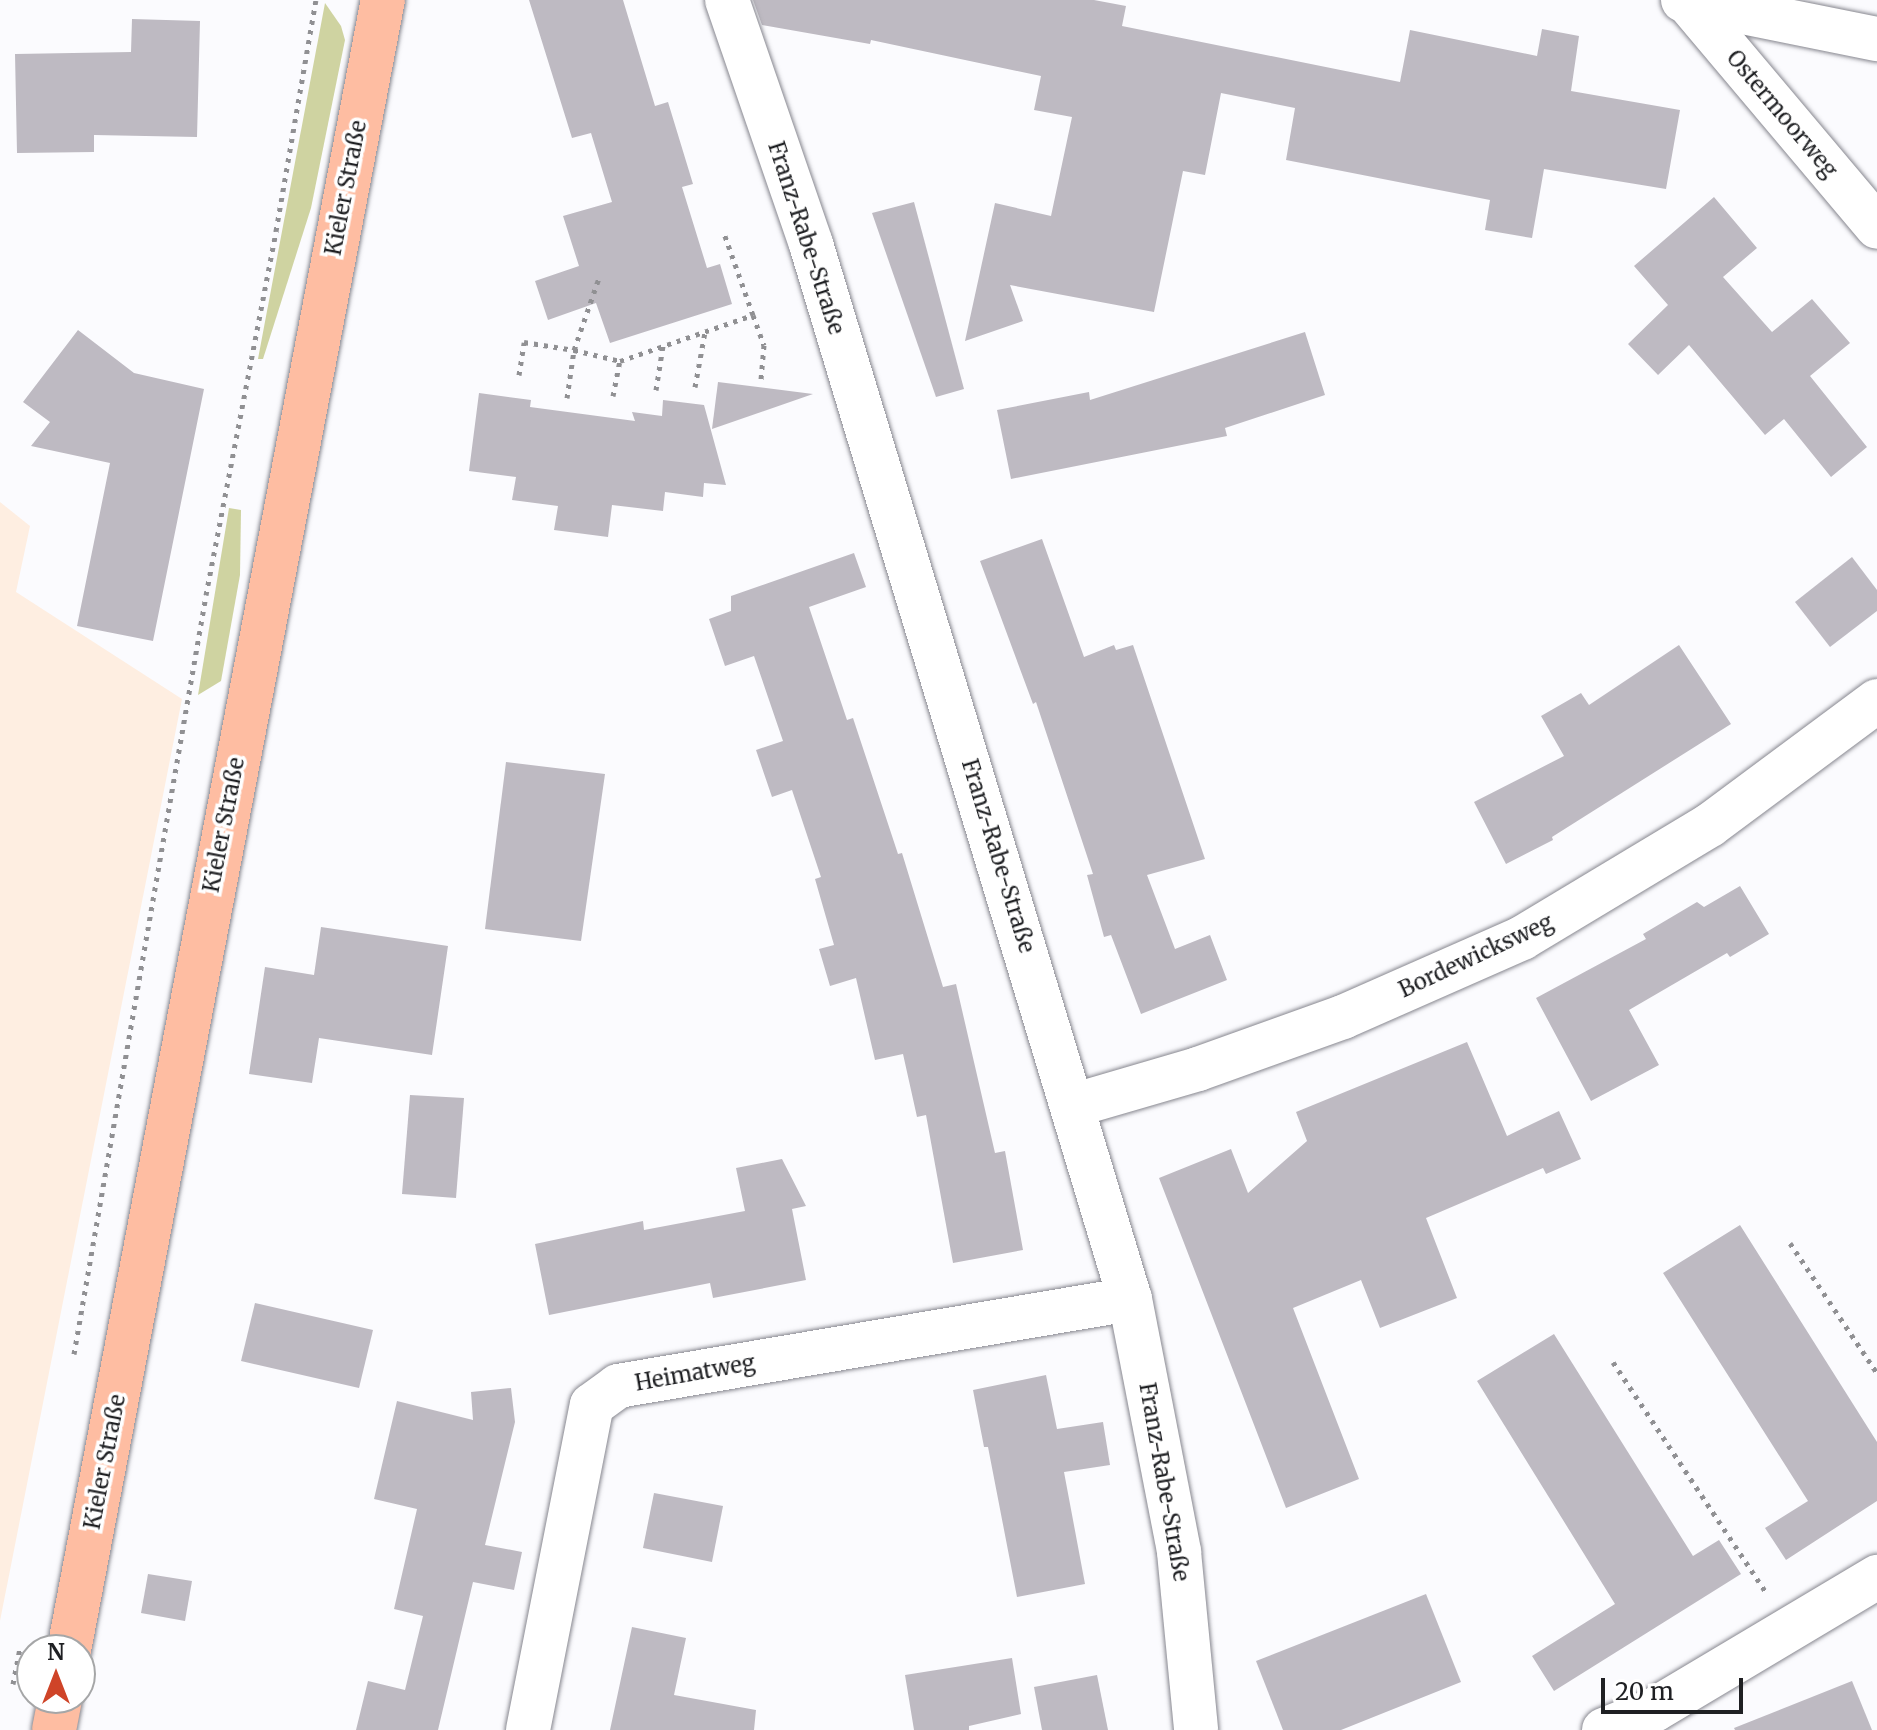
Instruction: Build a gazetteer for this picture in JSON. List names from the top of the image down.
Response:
{
  "streets": {
    "main road": ["Kieler Straße"],
    "street": [
      "Ostermoorweg",
      "Franz-Rabe-Straße",
      "Bordewicksweg",
      "Heimatweg"
    ]
  },
  "crossings": [
    ["Franz-Rabe-Straße", "Bordewicksweg"],
    ["Franz-Rabe-Straße", "Heimatweg"]
  ],
  "scale_bar": "20 m",
  "north": "top"
}
